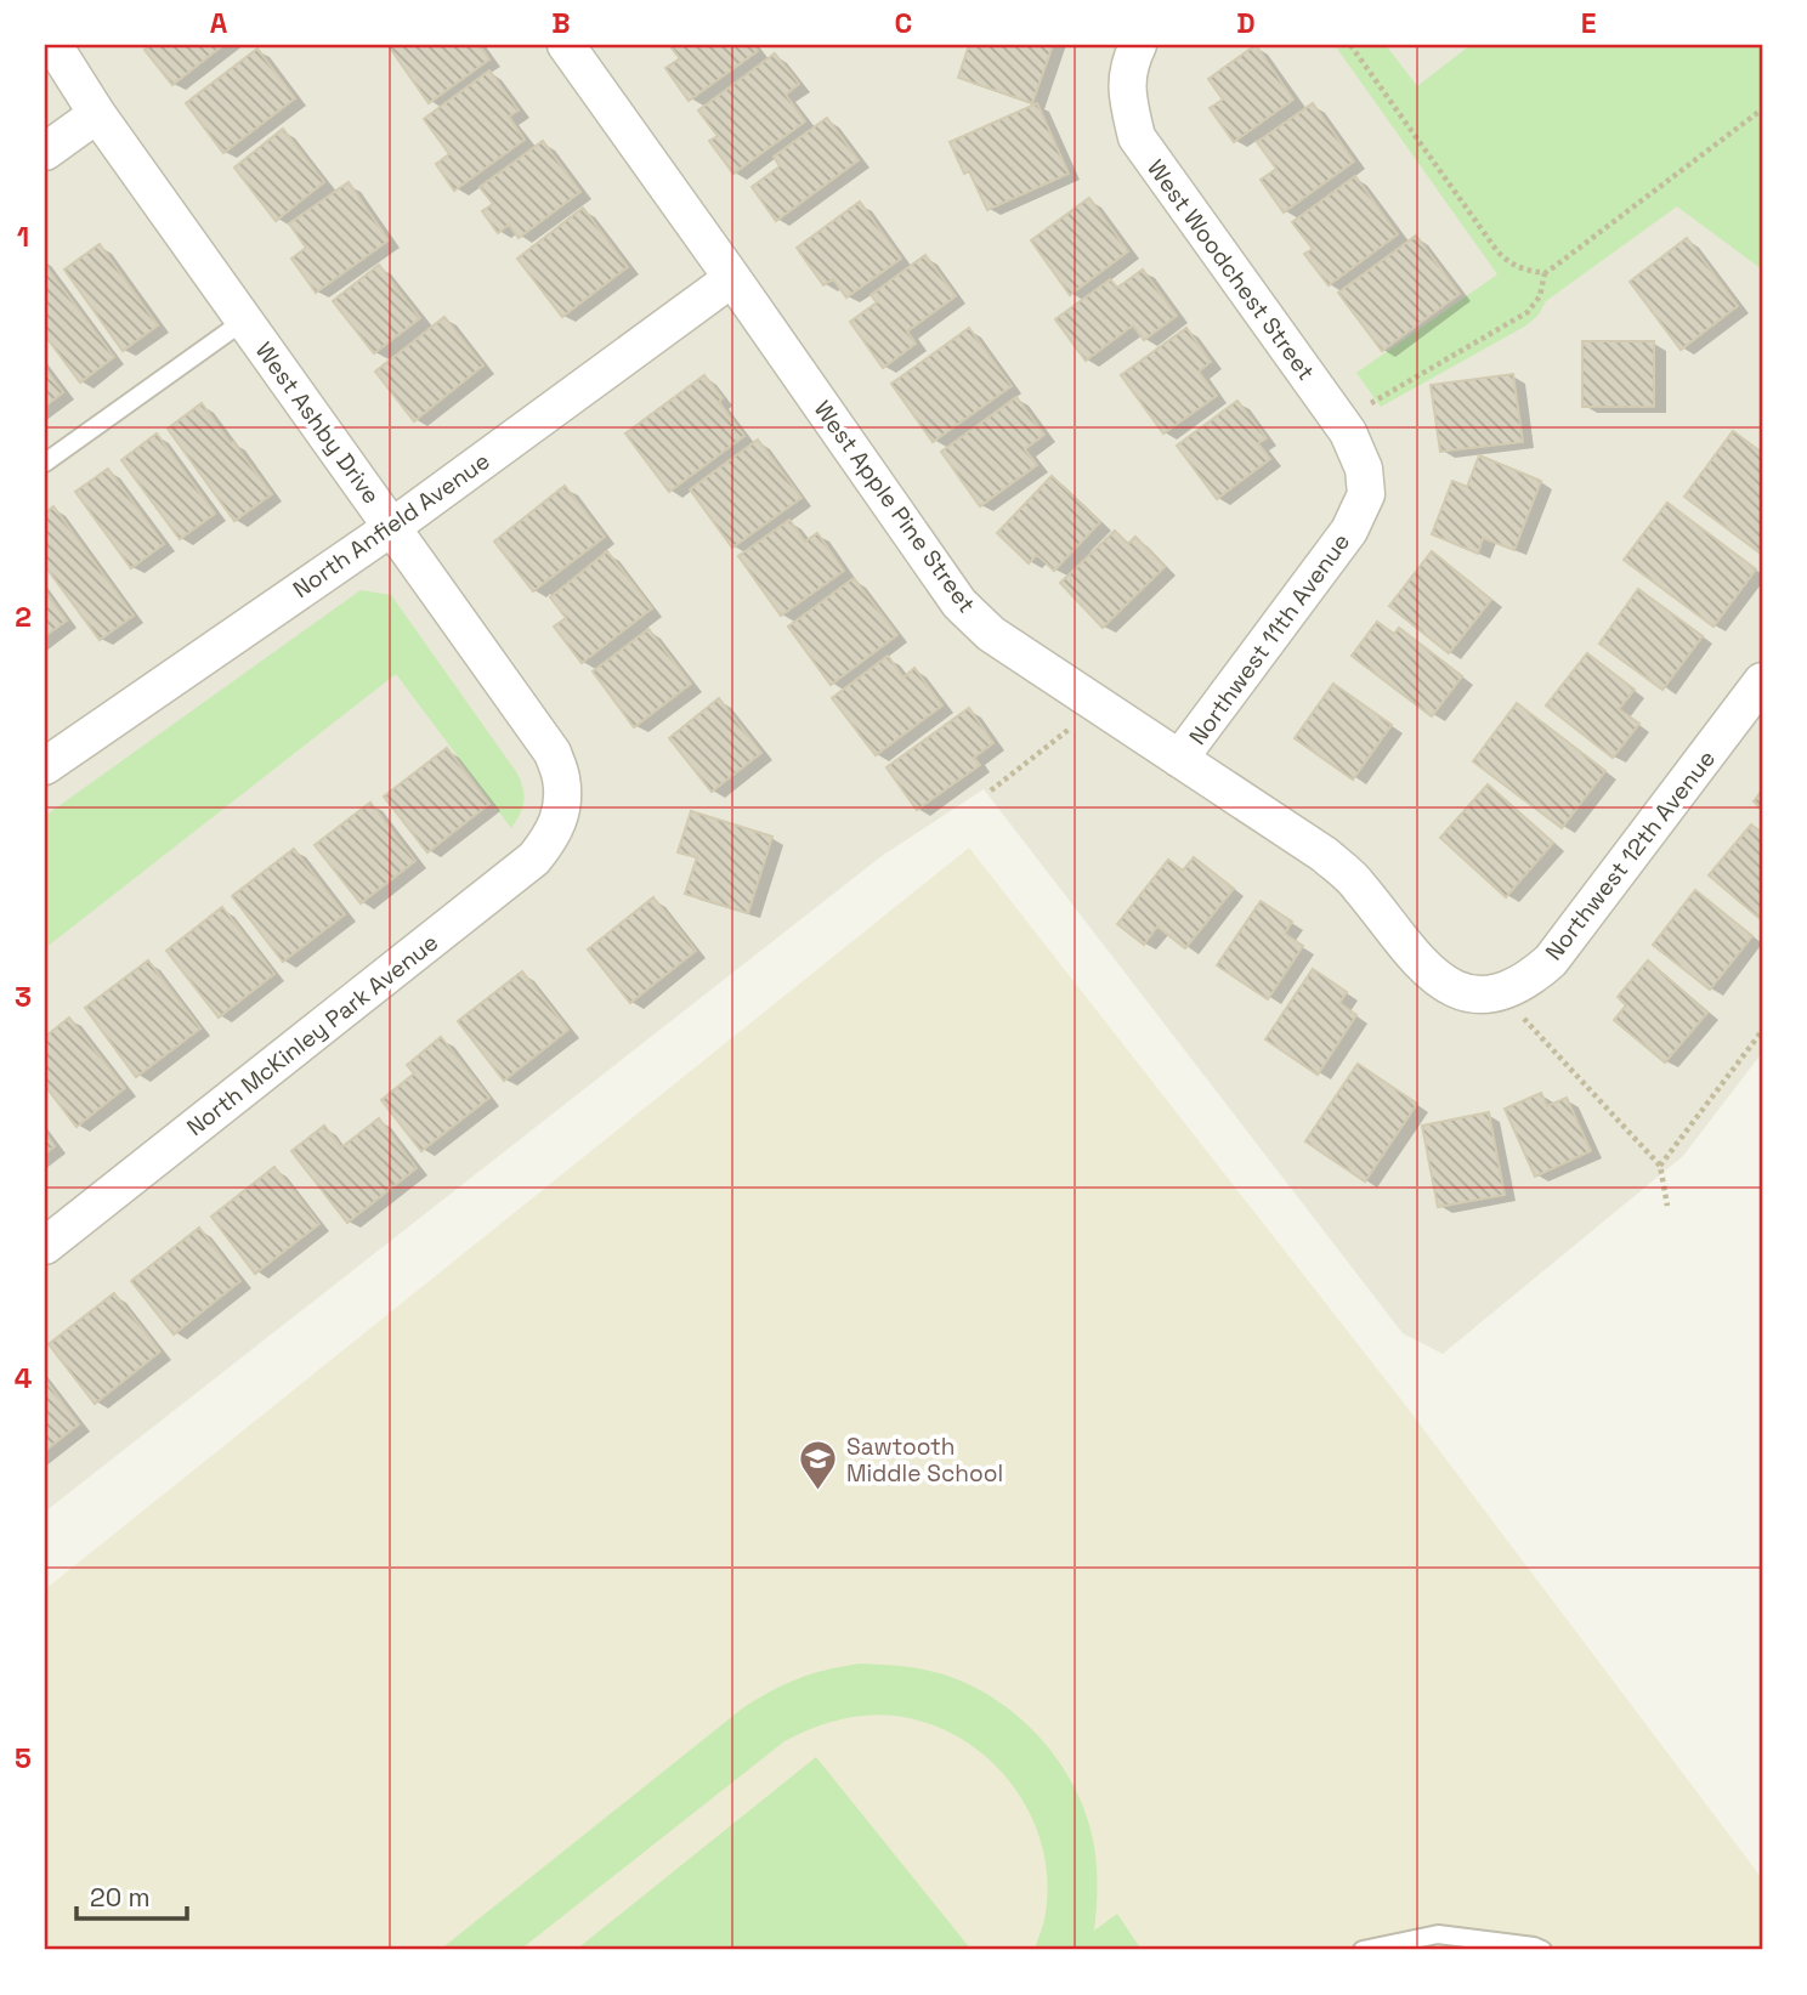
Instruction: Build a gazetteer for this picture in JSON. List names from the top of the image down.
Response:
{
  "streets": {
    "street": [
      "West Woodchest Street",
      "West Ashby Drive",
      "West Apple Pine Street",
      "North Anfield Avenue",
      "Northwest 11th Avenue",
      "Northwest 12th Avenue",
      "North McKinley Park Avenue"
    ]
  },
  "crossings": [
    ["West Woodchest Street", "Northwest 11th Avenue"],
    ["West Ashby Drive", "North Anfield Avenue"],
    ["West Ashby Drive", "North McKinley Park Avenue"],
    ["West Apple Pine Street", "North Anfield Avenue"],
    ["West Apple Pine Street", "Northwest 11th Avenue"],
    ["West Apple Pine Street", "Northwest 12th Avenue"]
  ],
  "places": {
    "school or university": ["Sawtooth Middle School"]
  },
  "scale_bar": "20 m",
  "grid": {
    "columns": [
      "A",
      "B",
      "C",
      "D",
      "E"
    ],
    "rows": [
      "1",
      "2",
      "3",
      "4",
      "5"
    ]
  }
}
